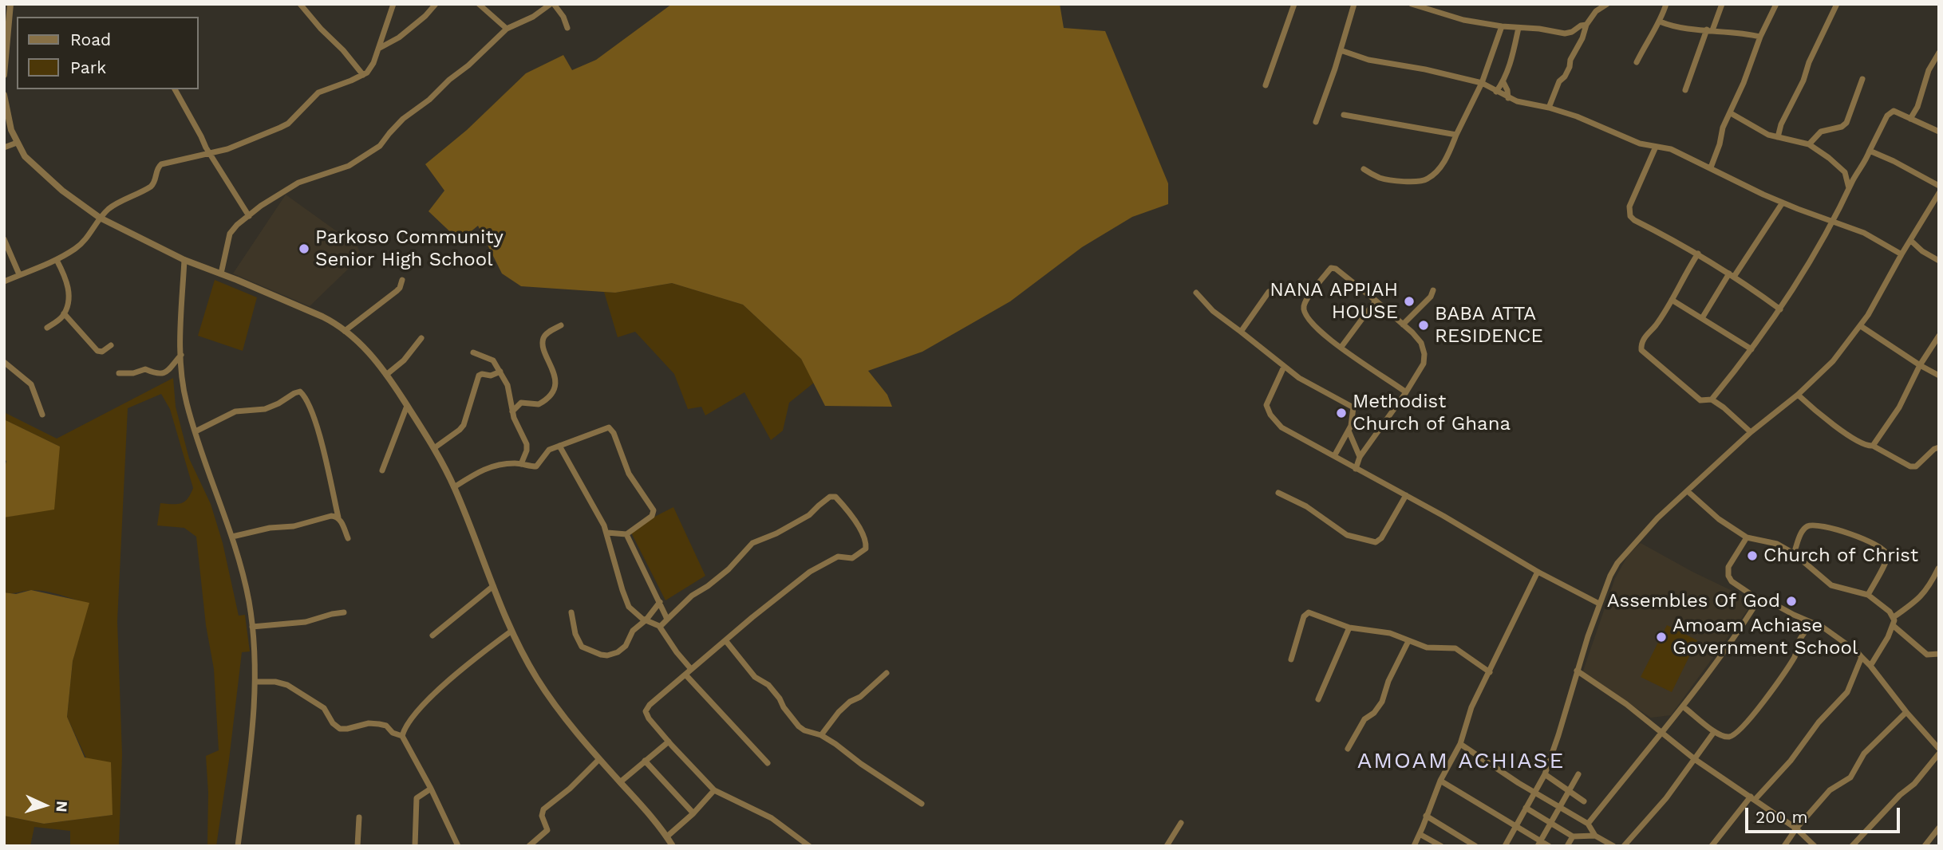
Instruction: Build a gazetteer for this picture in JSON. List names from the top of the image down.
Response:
{
  "districts": ["AMOAM ACHIASE"],
  "places": [
    "Parkoso Community Senior High School",
    "NANA APPIAH HOUSE",
    "BABA ATTA RESIDENCE",
    "Methodist Church of Ghana",
    "Church of Christ",
    "Assembles Of God",
    "Amoam Achiase Government School"
  ],
  "legend": ["Road", "Park"],
  "scale_bar": "200 m",
  "north": "right"
}
